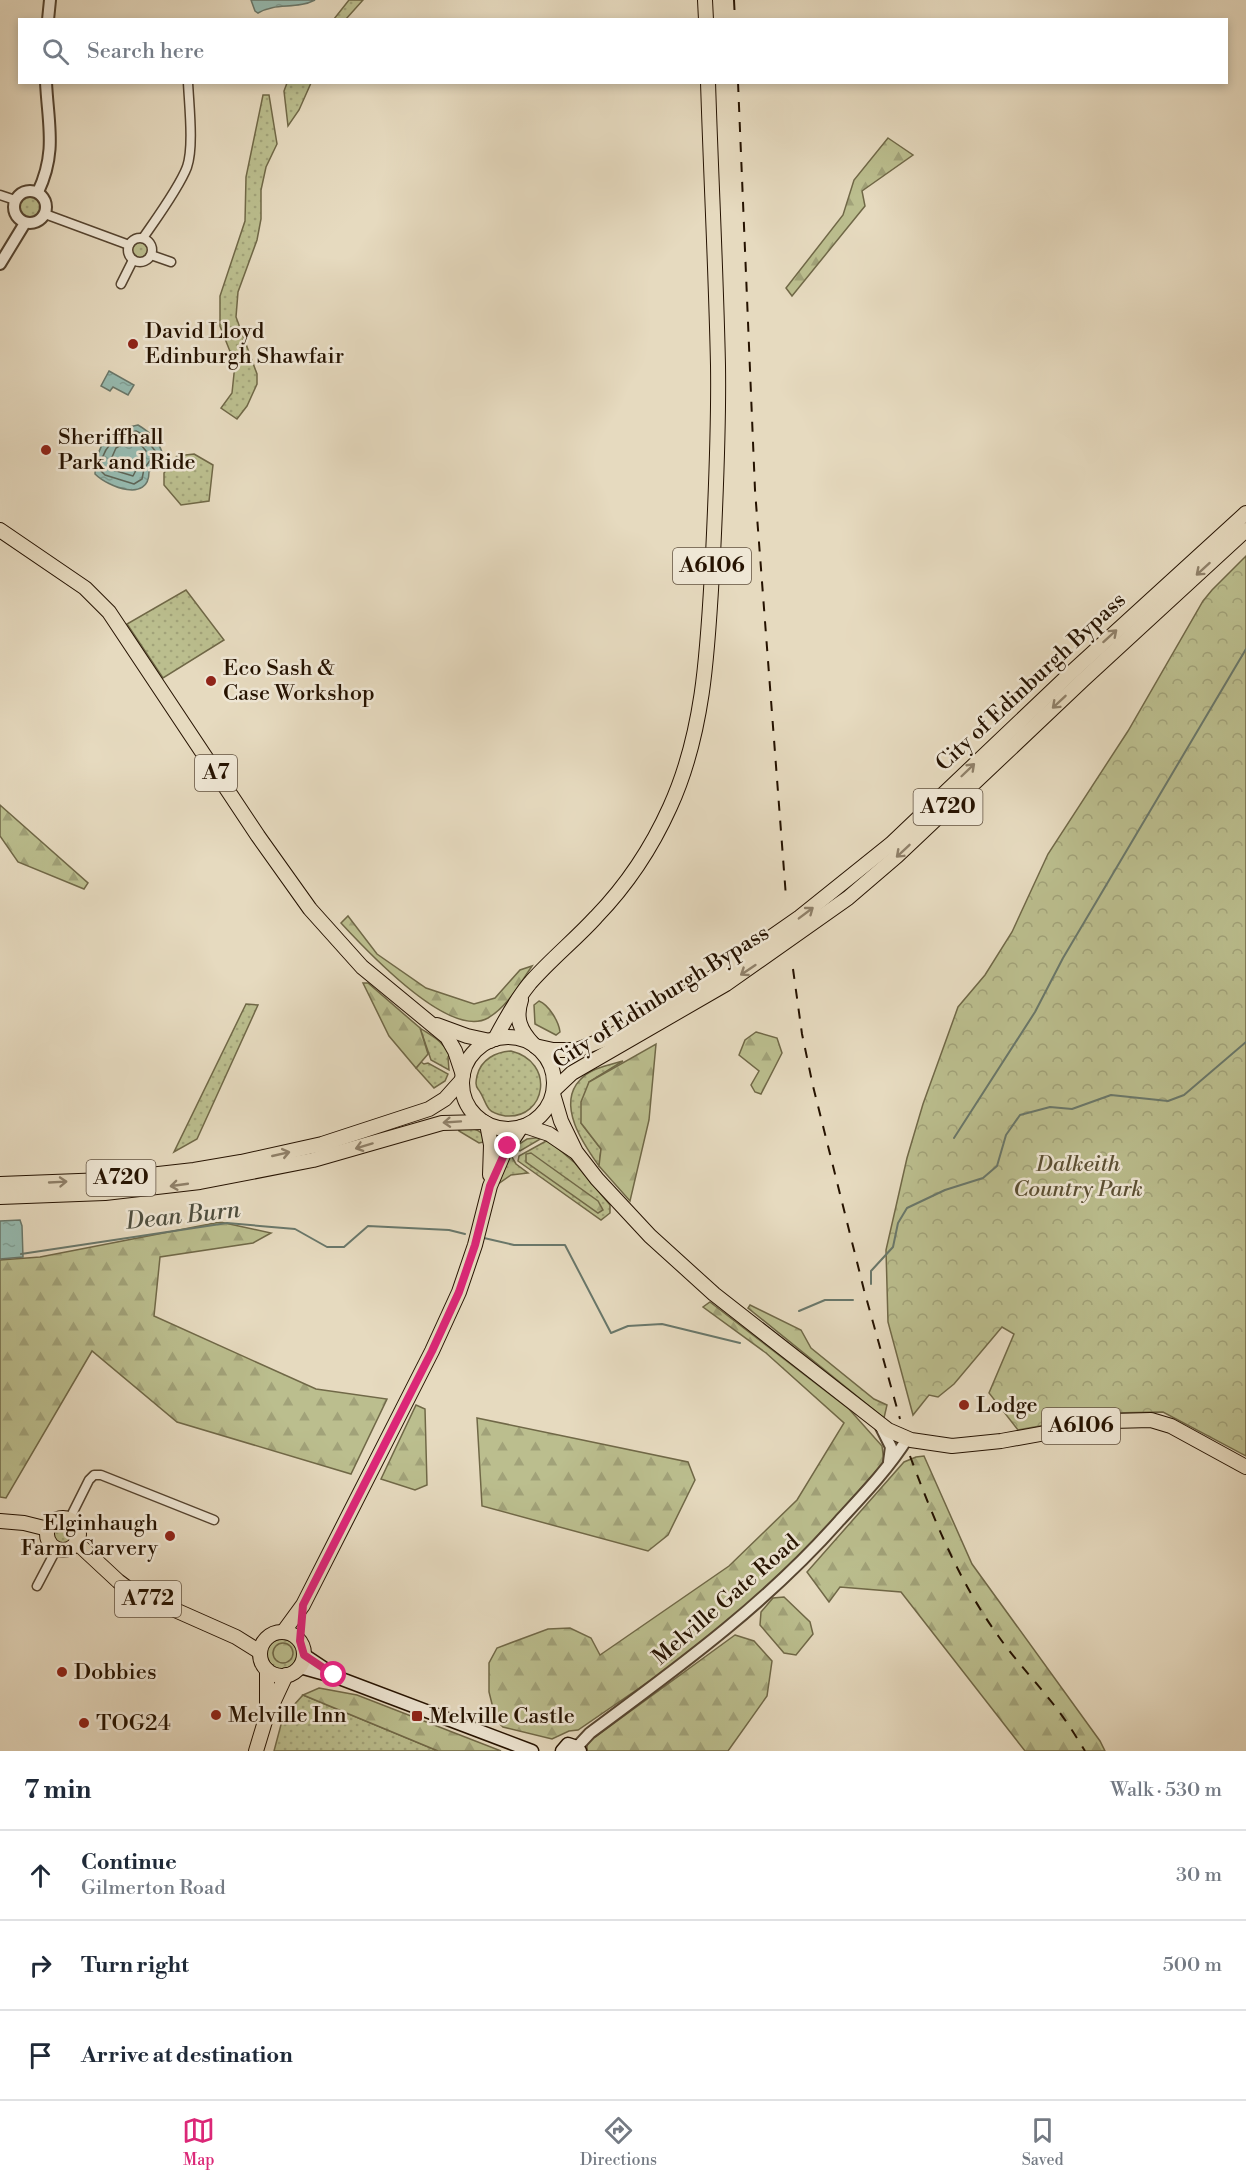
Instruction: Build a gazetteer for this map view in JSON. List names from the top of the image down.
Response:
{
  "streets": {
    "main road": [
      "A6106",
      "City of Edinburgh Bypass",
      "A7",
      "A720",
      "A772"
    ],
    "street": ["Melville Gate Road"]
  },
  "crossings": [
    ["A6106", "City of Edinburgh Bypass"],
    ["A6106", "A7"],
    ["A6106", "A720"],
    ["A6106", "Melville Gate Road"],
    ["City of Edinburgh Bypass", "A7"],
    ["City of Edinburgh Bypass", "A720"],
    ["A7", "A720"]
  ],
  "water": ["Dean Burn"],
  "parks": ["Dalkeith Country Park"],
  "places": {
    "other": [
      "David Lloyd Edinburgh Shawfair",
      "Sheriffhall Park and Ride",
      "Eco Sash & Case Workshop",
      "Lodge",
      "Elginhaugh Farm Carvery",
      "Dobbies",
      "Melville Inn",
      "TOG24"
    ],
    "transit": ["Melville Castle"]
  },
  "page": {
    "search": "Search here",
    "heading": ["7 min", "Walk · 530 m"],
    "list": [
      ["Continue", "Gilmerton Road", "30 m"],
      ["Turn right", "500 m"],
      "Arrive at destination"
    ],
    "nav": ["Map", "Directions", "Saved"]
  }
}
